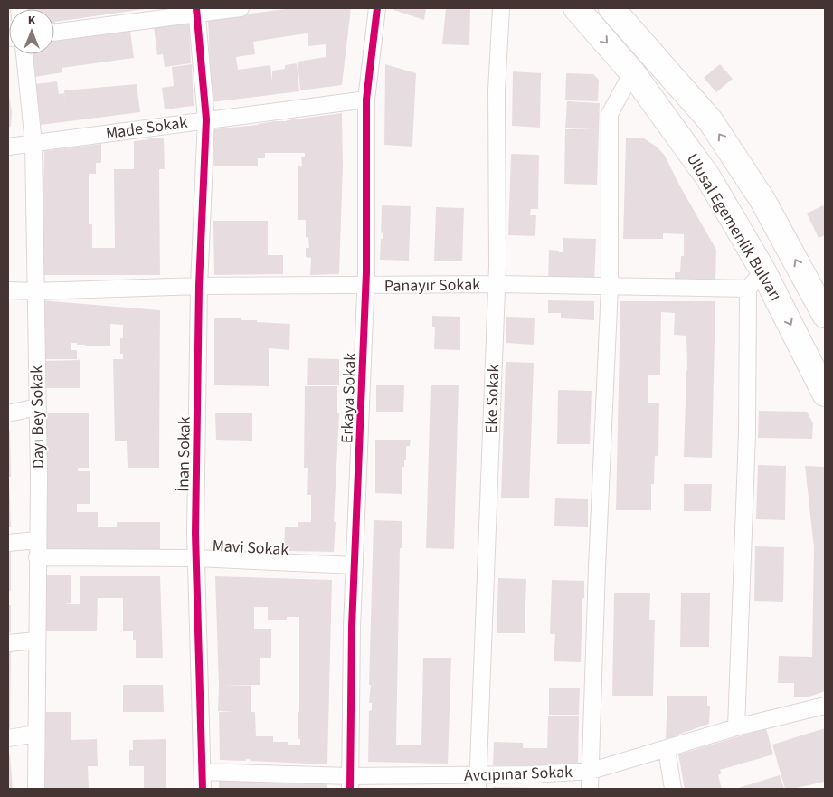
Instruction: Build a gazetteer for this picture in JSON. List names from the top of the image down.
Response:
{
  "streets": {
    "main road": ["Ulusal Egemenlik Bulvarı"],
    "street": [
      "Made Sokak",
      "Panayır Sokak",
      "Erkaya Sokak",
      "Eke Sokak",
      "Dayı Bey Sokak",
      "İnan Sokak",
      "Mavi Sokak",
      "Avcıpınar Sokak"
    ]
  },
  "crossings": [
    ["Made Sokak", "Erkaya Sokak"],
    ["Made Sokak", "Dayı Bey Sokak"],
    ["Made Sokak", "İnan Sokak"],
    ["Ulusal Egemenlik Bulvarı", "Panayır Sokak"],
    ["Panayır Sokak", "Erkaya Sokak"],
    ["Panayır Sokak", "Eke Sokak"],
    ["Panayır Sokak", "Dayı Bey Sokak"],
    ["Panayır Sokak", "İnan Sokak"],
    ["Erkaya Sokak", "Mavi Sokak"],
    ["Erkaya Sokak", "Avcıpınar Sokak"],
    ["Eke Sokak", "Avcıpınar Sokak"],
    ["Dayı Bey Sokak", "Mavi Sokak"],
    ["İnan Sokak", "Mavi Sokak"],
    ["İnan Sokak", "Avcıpınar Sokak"]
  ],
  "north": "top"
}
